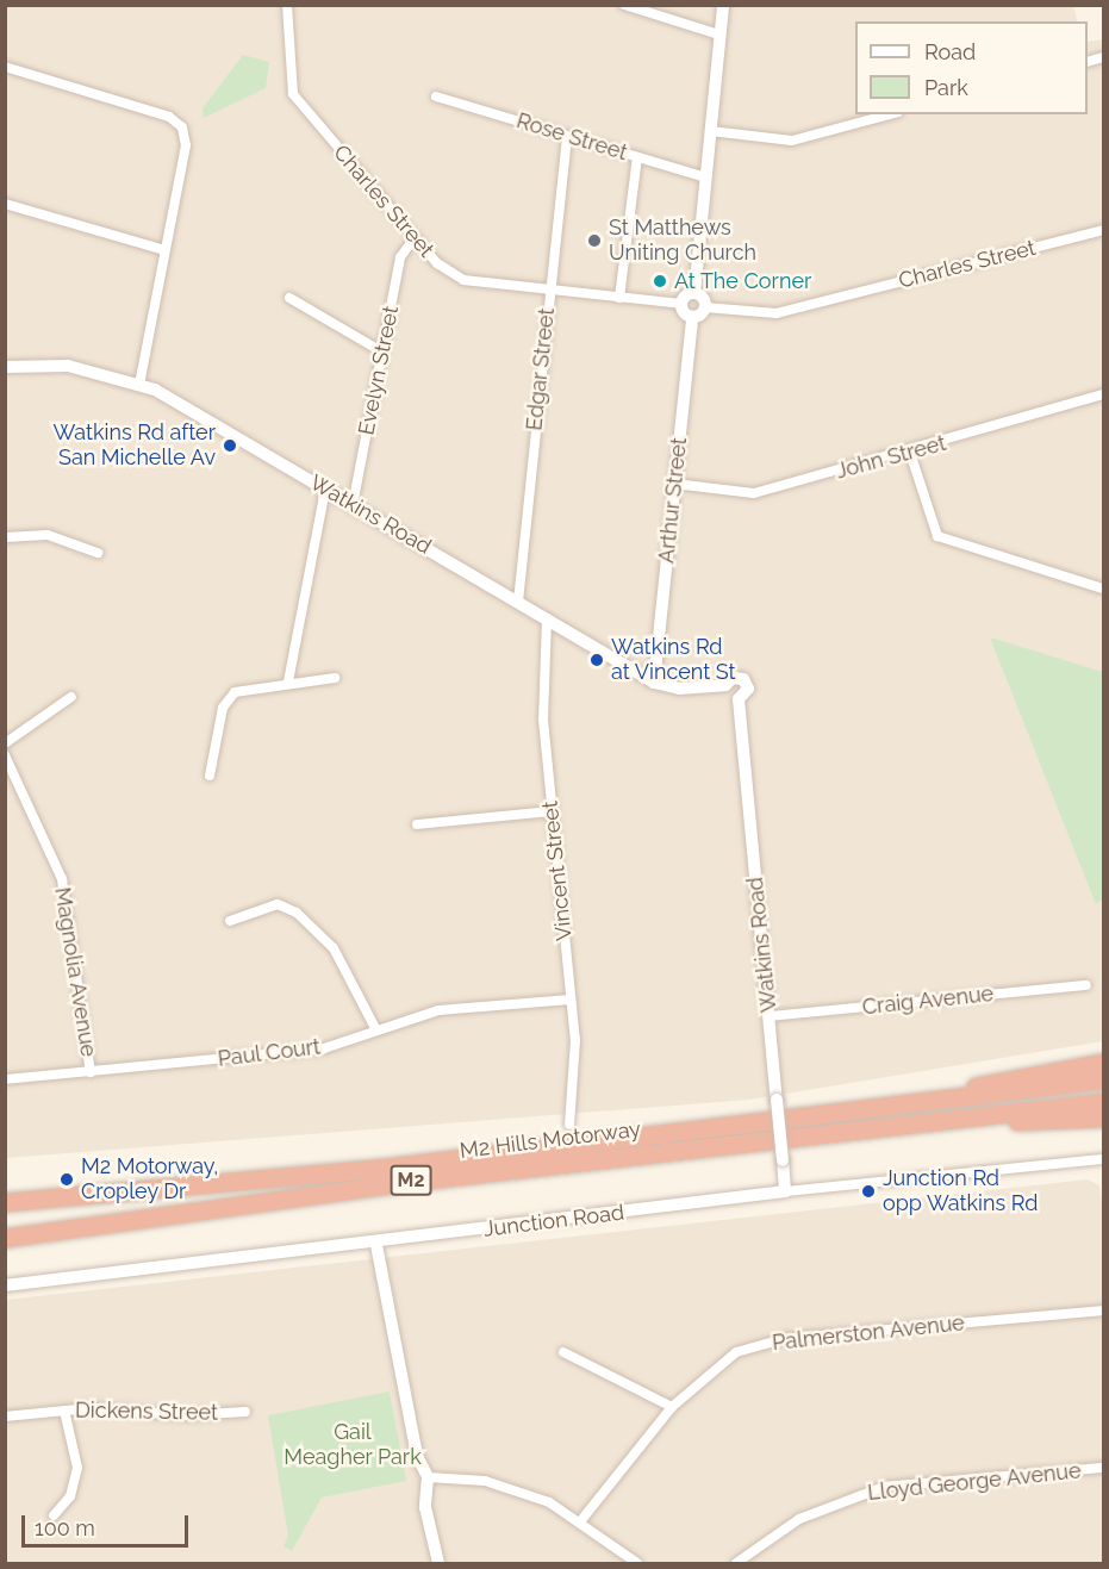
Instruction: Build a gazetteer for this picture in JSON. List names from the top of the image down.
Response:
{
  "streets": {
    "highway": ["M2 Hills Motorway", "M2"],
    "street": [
      "Rose Street",
      "Charles Street",
      "Edgar Street",
      "Evelyn Street",
      "John Street",
      "Arthur Street",
      "Watkins Road",
      "Vincent Street",
      "Magnolia Avenue",
      "Craig Avenue",
      "Paul Court",
      "Junction Road",
      "Palmerston Avenue",
      "Dickens Street",
      "Lloyd George Avenue"
    ]
  },
  "crossings": [
    ["Rose Street", "Edgar Street"],
    ["Charles Street", "Edgar Street"],
    ["Charles Street", "Evelyn Street"],
    ["Edgar Street", "Watkins Road"],
    ["Evelyn Street", "Watkins Road"],
    ["John Street", "Arthur Street"],
    ["Arthur Street", "Watkins Road"],
    ["Watkins Road", "Vincent Street"],
    ["Watkins Road", "Craig Avenue"],
    ["Watkins Road", "Junction Road"],
    ["Vincent Street", "Paul Court"],
    ["Magnolia Avenue", "Paul Court"]
  ],
  "parks": ["Gail Meagher Park"],
  "places": [
    "St Matthews Uniting Church",
    "At The Corner",
    "Watkins Rd after San Michelle Av",
    "Watkins Rd at Vincent St",
    "M2 Motorway, Cropley Dr",
    "Junction Rd opp Watkins Rd"
  ],
  "legend": ["Road", "Park"],
  "scale_bar": "100 m"
}
